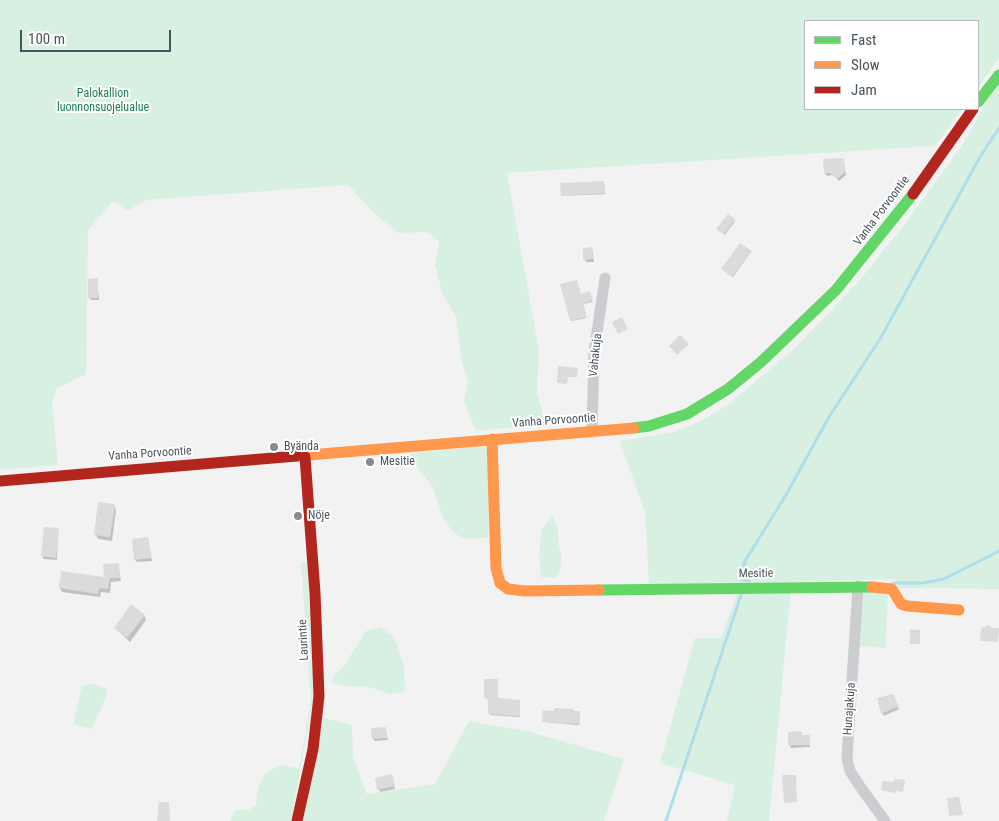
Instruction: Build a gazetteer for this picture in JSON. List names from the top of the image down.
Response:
{
  "streets": {
    "street": [
      "Vanha Porvoontie",
      "Vahakuja",
      "Mesitie",
      "Laurintie",
      "Hunajakuja"
    ]
  },
  "crossings": [
    ["Vanha Porvoontie", "Vahakuja"],
    ["Vanha Porvoontie", "Mesitie"],
    ["Vanha Porvoontie", "Laurintie"],
    ["Mesitie", "Hunajakuja"]
  ],
  "parks": ["Palokallion luonnonsuojelualue"],
  "places": ["Byända", "Mesitie", "Nöje"],
  "legend": ["Fast", "Slow", "Jam"],
  "scale_bar": "100 m"
}
